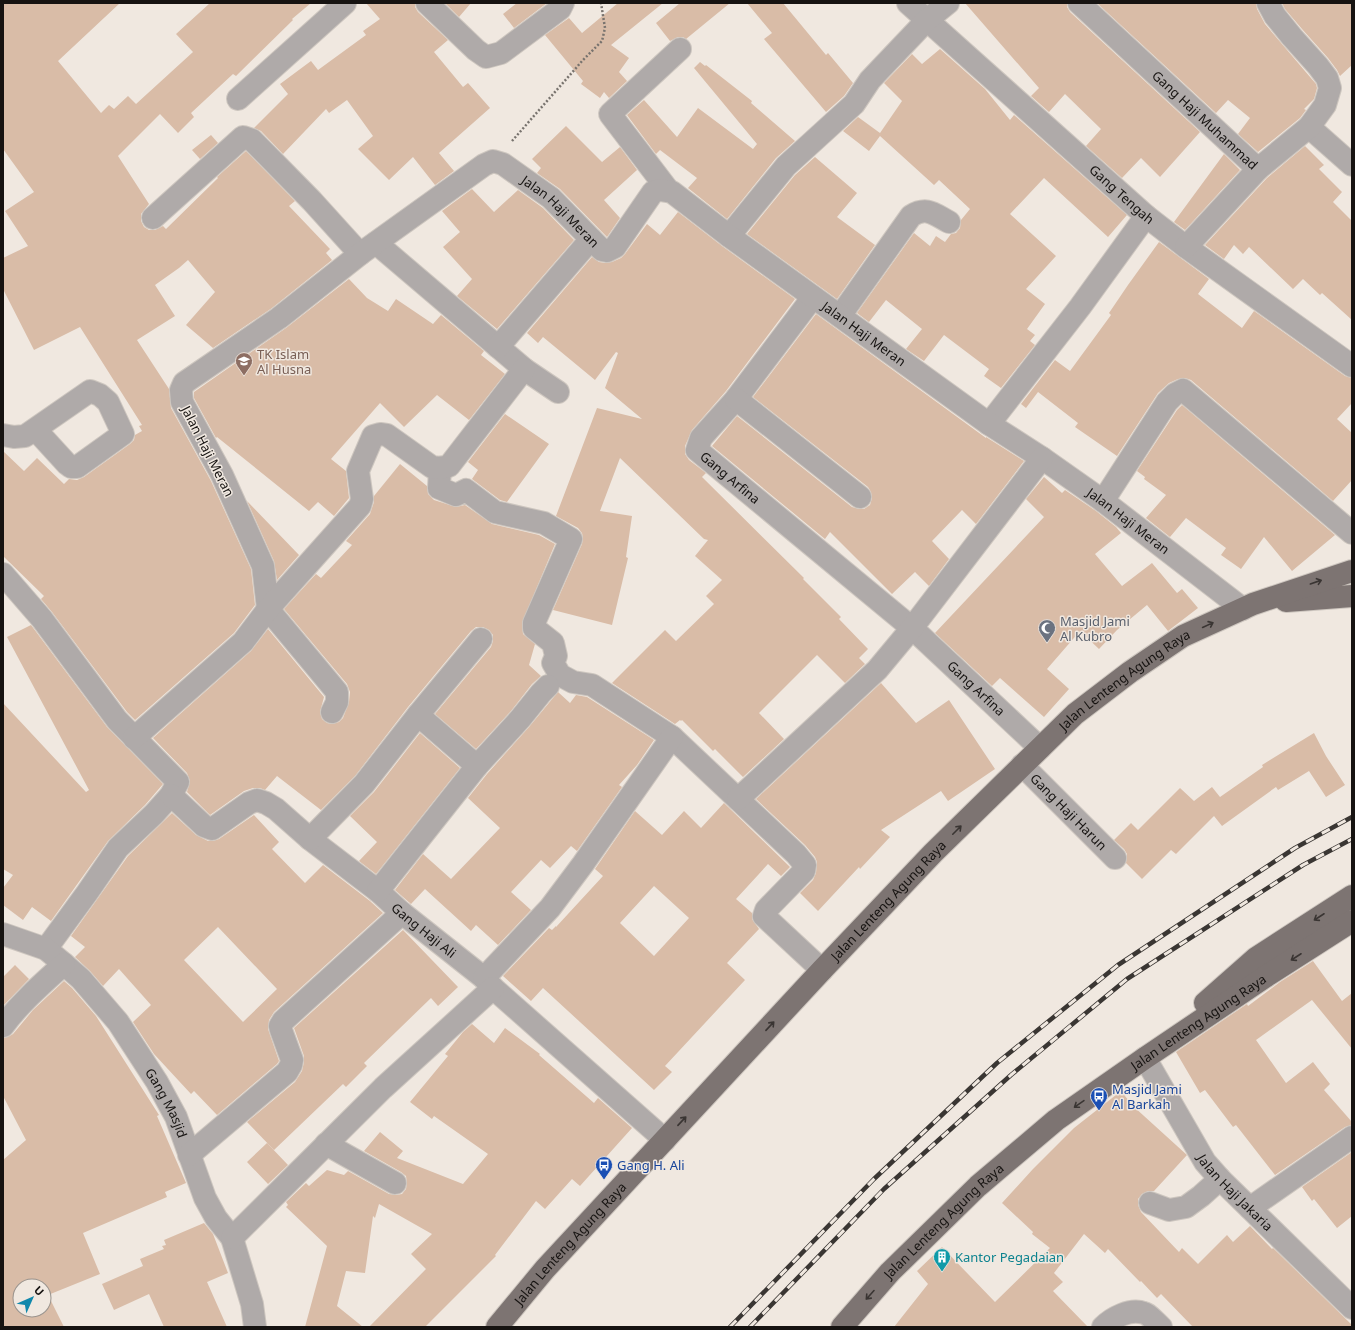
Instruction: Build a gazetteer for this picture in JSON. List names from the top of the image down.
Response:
{
  "streets": {
    "main road": ["Jalan Lenteng Agung Raya"],
    "street": [
      "Gang Haji Muhammad",
      "Gang Tengah",
      "Jalan Haji Meran",
      "Gang Arfina",
      "Gang Haji Harun",
      "Gang Haji Ali",
      "Gang Masjid",
      "Jalan Haji Jakaria"
    ]
  },
  "crossings": [
    ["Jalan Haji Meran", "Gang Arfina"],
    ["Jalan Haji Meran", "Jalan Lenteng Agung Raya"],
    ["Gang Arfina", "Jalan Lenteng Agung Raya"],
    ["Jalan Lenteng Agung Raya", "Gang Haji Harun"],
    ["Jalan Lenteng Agung Raya", "Gang Haji Ali"],
    ["Jalan Lenteng Agung Raya", "Jalan Haji Jakaria"]
  ],
  "places": {
    "school or university": ["TK Islam Al Husna"],
    "mosque": ["Masjid Jami Al Kubro"],
    "bus stop": ["Masjid Jami Al Barkah", "Gang H. Ali"],
    "building": ["Kantor Pegadaian"]
  },
  "north": "top right"
}
